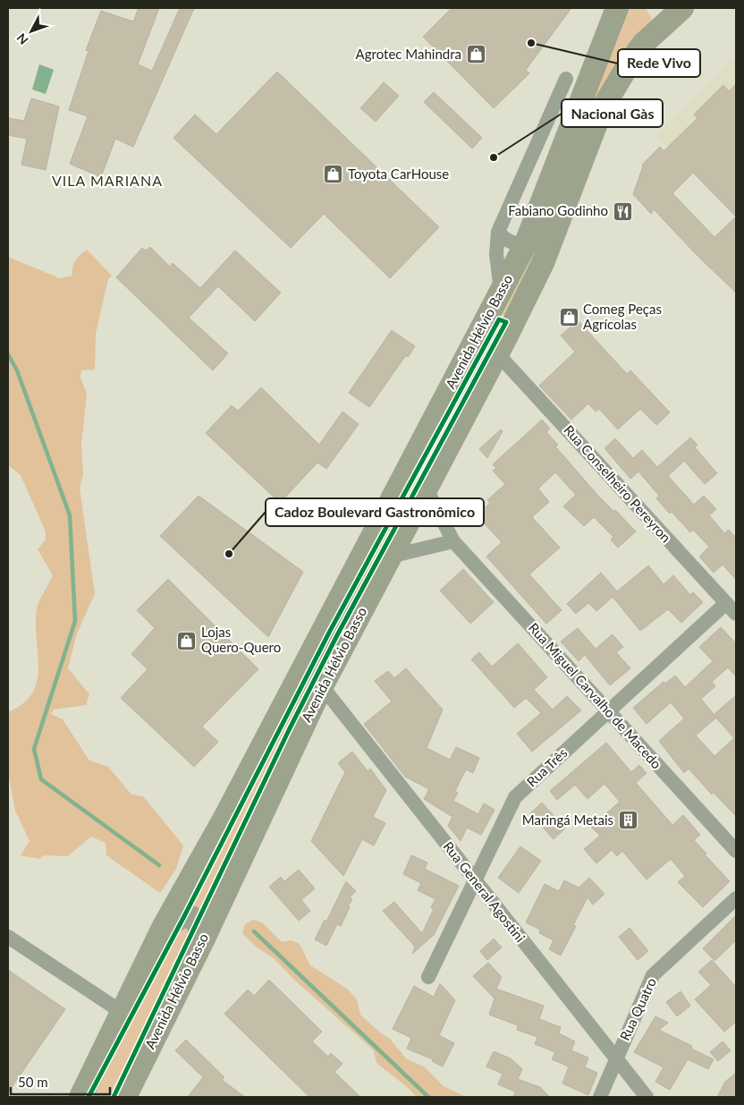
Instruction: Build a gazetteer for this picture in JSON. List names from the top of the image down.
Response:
{
  "streets": {
    "main road": ["Avenida Hélvio Basso"],
    "street": [
      "Rua Conselheiro Pereyron",
      "Rua Miguel Carvalho de Macedo",
      "Rua Três",
      "Rua General Agostini",
      "Rua Quatro"
    ]
  },
  "crossings": [
    ["Avenida Hélvio Basso", "Rua Conselheiro Pereyron"],
    ["Avenida Hélvio Basso", "Rua Miguel Carvalho de Macedo"],
    ["Avenida Hélvio Basso", "Rua General Agostini"],
    ["Rua Conselheiro Pereyron", "Rua Três"],
    ["Rua Miguel Carvalho de Macedo", "Rua Três"],
    ["Rua Três", "Rua General Agostini"],
    ["Rua General Agostini", "Rua Quatro"]
  ],
  "districts": ["VILA MARIANA"],
  "places": {
    "other": ["Rede Vivo", "Nacional Gàs", "Cadoz Boulevard Gastronômico"],
    "shop": [
      "Agrotec Mahindra",
      "Toyota CarHouse",
      "Comeg Peças Agrícolas",
      "Lojas Quero-Quero"
    ],
    "restaurant": ["Fabiano Godinho"],
    "building": ["Maringá Metais"]
  },
  "scale_bar": "50 m",
  "north": "bottom left"
}
